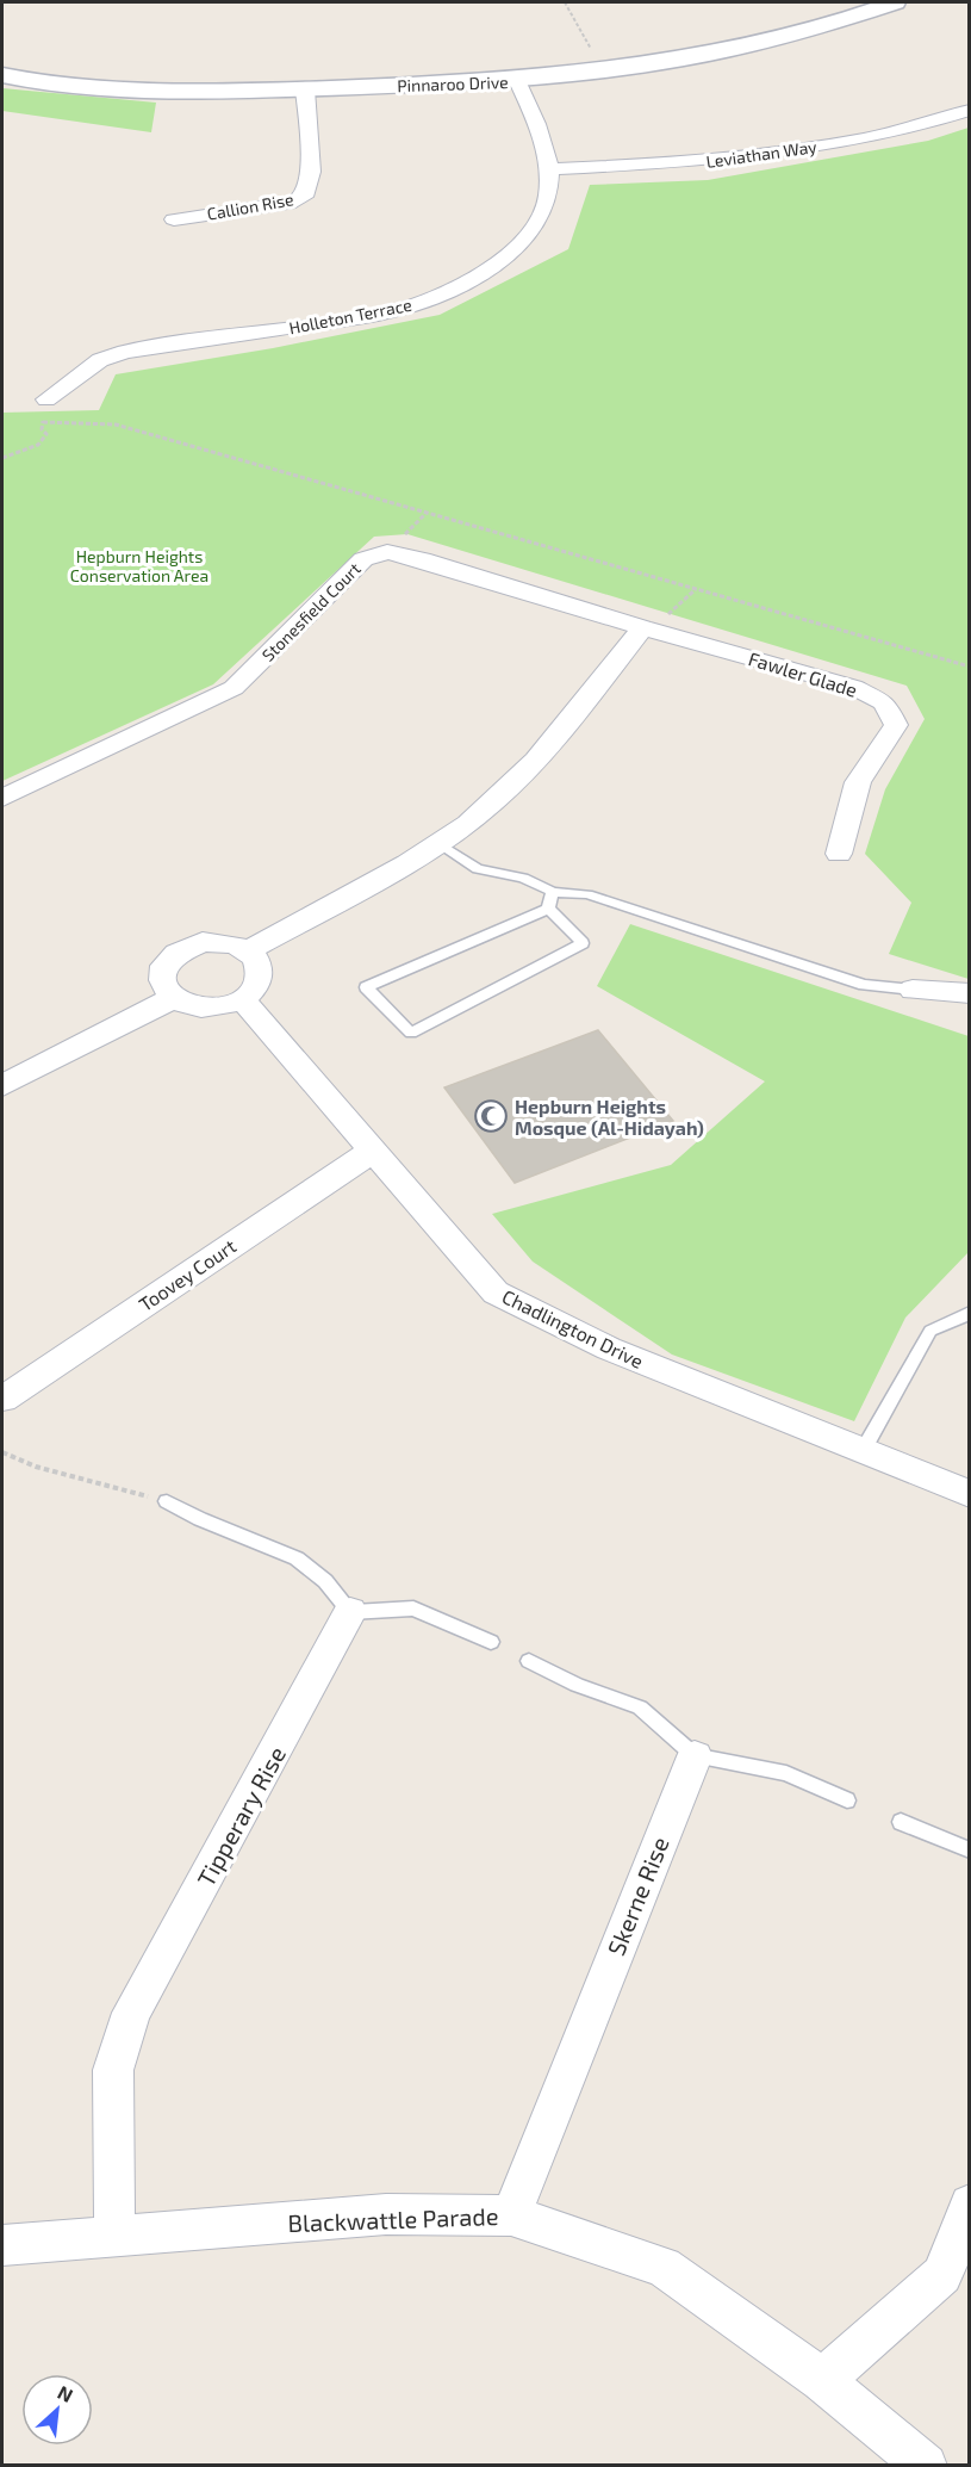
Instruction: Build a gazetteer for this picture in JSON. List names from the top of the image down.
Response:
{
  "streets": {
    "street": [
      "Pinnaroo Drive",
      "Leviathan Way",
      "Callion Rise",
      "Holleton Terrace",
      "Stonesfield Court",
      "Fawler Glade",
      "Toovey Court",
      "Chadlington Drive",
      "Tipperary Rise",
      "Skerne Rise",
      "Blackwattle Parade"
    ]
  },
  "crossings": [
    ["Pinnaroo Drive", "Callion Rise"],
    ["Pinnaroo Drive", "Holleton Terrace"],
    ["Leviathan Way", "Holleton Terrace"],
    ["Stonesfield Court", "Fawler Glade"],
    ["Toovey Court", "Chadlington Drive"],
    ["Tipperary Rise", "Blackwattle Parade"],
    ["Skerne Rise", "Blackwattle Parade"]
  ],
  "parks": ["Hepburn Heights Conservation Area"],
  "places": {
    "mosque": ["Hepburn Heights Mosque (Al-Hidayah)"]
  },
  "north": "top right"
}
